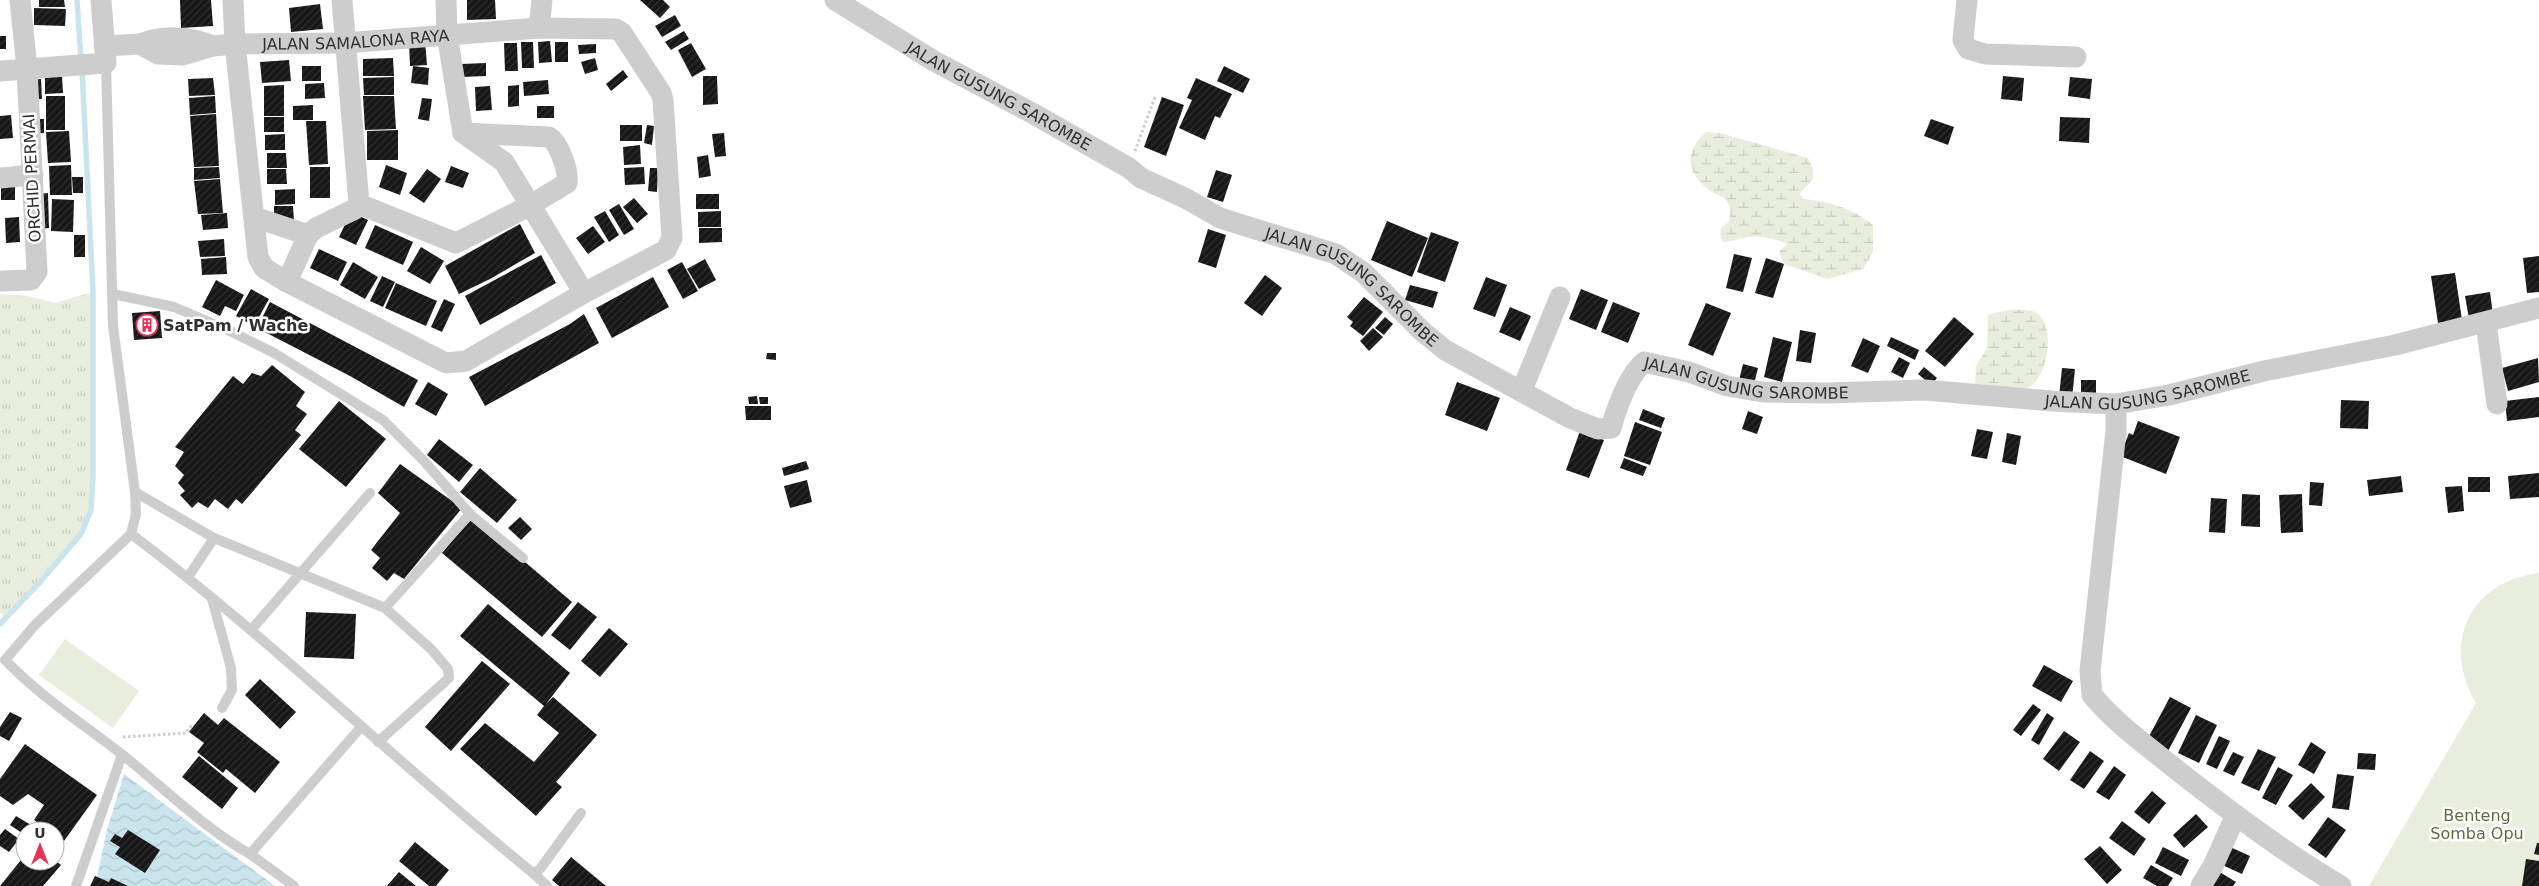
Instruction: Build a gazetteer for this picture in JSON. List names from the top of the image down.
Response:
{
  "streets": {
    "street": ["JALAN SAMALONA RAYA", "JALAN GUSUNG SAROMBE", "ORCHID PERMAI"]
  },
  "crossings": [
    ["JALAN SAMALONA RAYA", "ORCHID PERMAI"]
  ],
  "parks": ["Benteng Somba Opu"],
  "places": {
    "building": ["SatPam / Wache"]
  },
  "north": "top"
}
